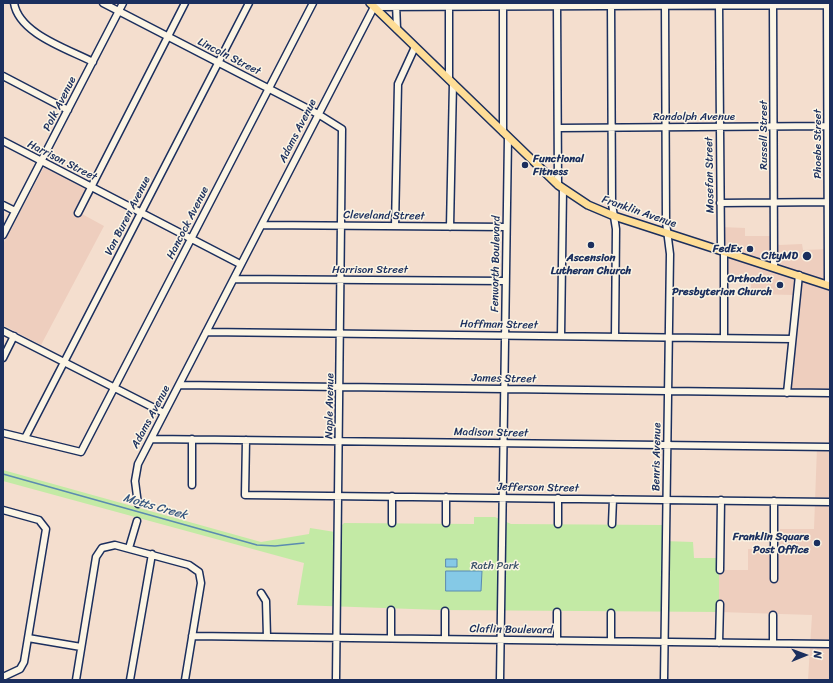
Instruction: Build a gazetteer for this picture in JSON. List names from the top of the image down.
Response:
{
  "streets": {
    "main road": ["Franklin Avenue"],
    "street": [
      "Lincoln Street",
      "Polk Avenue",
      "Randolph Avenue",
      "Adams Avenue",
      "Russell Street",
      "Phoebe Street",
      "Harrison Street",
      "Mosefan Street",
      "Van Buren Avenue",
      "Cleveland Street",
      "Hancock Avenue",
      "Fenworth Boulevard",
      "Hoffman Street",
      "James Street",
      "Naple Avenue",
      "Madison Street",
      "Benris Avenue",
      "Jefferson Street",
      "Claflin Boulevard"
    ]
  },
  "crossings": [
    ["Lincoln Street", "Polk Avenue"],
    ["Lincoln Street", "Adams Avenue"],
    ["Lincoln Street", "Van Buren Avenue"],
    ["Lincoln Street", "Hancock Avenue"],
    ["Lincoln Street", "Naple Avenue"],
    ["Polk Avenue", "Harrison Street"],
    ["Randolph Avenue", "Russell Street"],
    ["Randolph Avenue", "Phoebe Street"],
    ["Randolph Avenue", "Mosefan Street"],
    ["Randolph Avenue", "Benris Avenue"],
    ["Adams Avenue", "Harrison Street"],
    ["Adams Avenue", "Franklin Avenue"],
    ["Adams Avenue", "Cleveland Street"],
    ["Adams Avenue", "Hoffman Street"],
    ["Adams Avenue", "James Street"],
    ["Adams Avenue", "Madison Street"],
    ["Russell Street", "Franklin Avenue"],
    ["Phoebe Street", "Franklin Avenue"],
    ["Harrison Street", "Van Buren Avenue"],
    ["Harrison Street", "Hancock Avenue"],
    ["Harrison Street", "Fenworth Boulevard"],
    ["Harrison Street", "Naple Avenue"],
    ["Mosefan Street", "Franklin Avenue"],
    ["Mosefan Street", "Hoffman Street"],
    ["Franklin Avenue", "Fenworth Boulevard"],
    ["Franklin Avenue", "Benris Avenue"],
    ["Van Buren Avenue", "Hancock Avenue"],
    ["Cleveland Street", "Fenworth Boulevard"],
    ["Cleveland Street", "Naple Avenue"],
    ["Fenworth Boulevard", "Hoffman Street"],
    ["Fenworth Boulevard", "James Street"],
    ["Fenworth Boulevard", "Madison Street"],
    ["Fenworth Boulevard", "Jefferson Street"],
    ["Fenworth Boulevard", "Claflin Boulevard"],
    ["Hoffman Street", "Naple Avenue"],
    ["Hoffman Street", "Benris Avenue"],
    ["James Street", "Naple Avenue"],
    ["James Street", "Benris Avenue"],
    ["Naple Avenue", "Madison Street"],
    ["Naple Avenue", "Jefferson Street"],
    ["Naple Avenue", "Claflin Boulevard"],
    ["Madison Street", "Benris Avenue"],
    ["Madison Street", "Jefferson Street"],
    ["Benris Avenue", "Jefferson Street"],
    ["Benris Avenue", "Claflin Boulevard"]
  ],
  "water": ["Motts Creek"],
  "parks": ["Rath Park"],
  "places": [
    "Functional Fitness",
    "Ascension Lutheran Church",
    "FedEx",
    "CityMD",
    "Orthodox Presbyterian Church",
    "Franklin Square Post Office"
  ],
  "north": "right"
}
